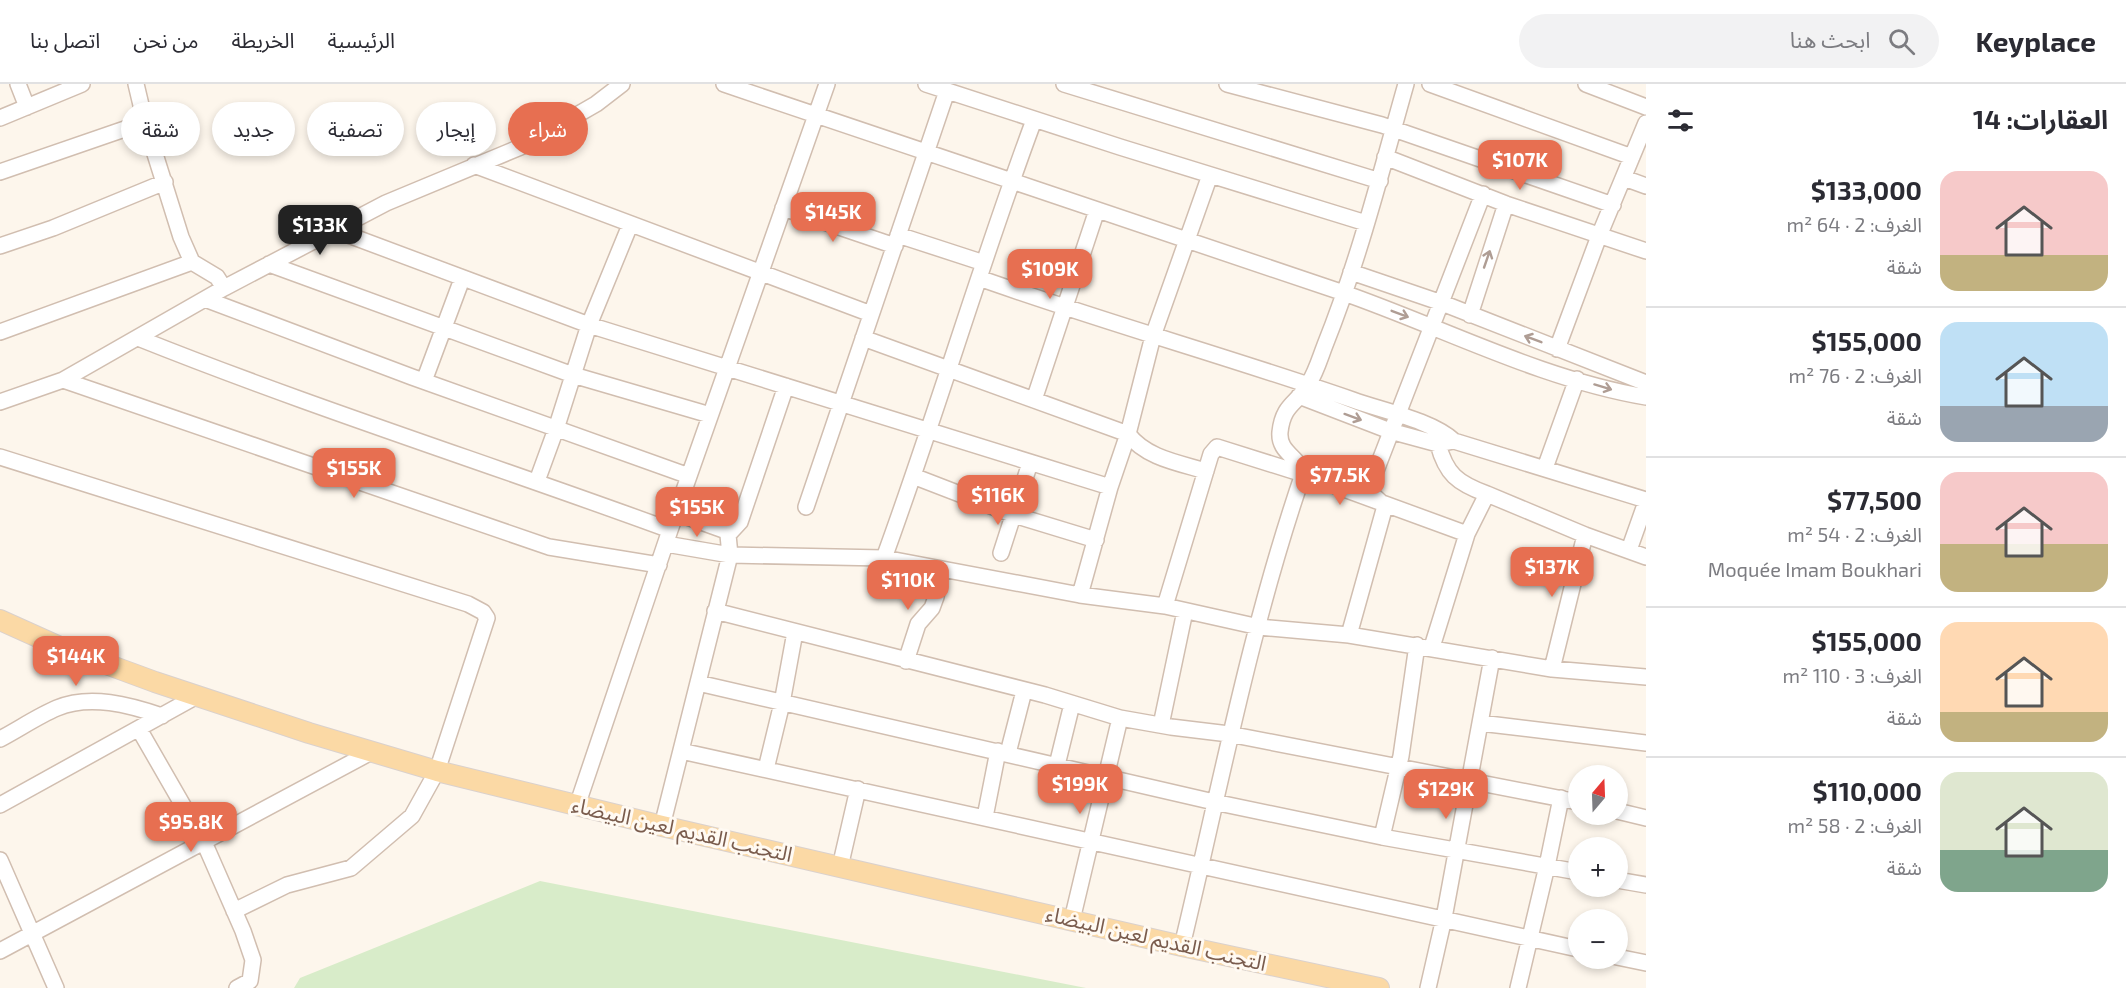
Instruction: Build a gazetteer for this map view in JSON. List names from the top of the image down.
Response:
{
  "streets": {
    "main road": ["التجنب القديم لعين البيضاء"]
  },
  "north": "top",
  "page": {
    "header": "Keyplace",
    "search": "ابحث هنا",
    "nav": [
      "الرئيسية",
      "الخريطة",
      "من نحن",
      "اتصل بنا"
    ],
    "heading": "العقارات: 14",
    "chip": [
      "شراء",
      "إيجار",
      "تصفية",
      "جديد",
      "شقة"
    ],
    "price": [
      "$107K",
      "$145K",
      "$133K",
      "$109K",
      "$155K",
      "$77.5K",
      "$116K",
      "$155K",
      "$137K",
      "$110K",
      "$144K",
      "$199K",
      "$129K",
      "$95.8K"
    ],
    "list": [
      {
        "name": "$133,000",
        "note": "الغرف: 2 · 64 m² · شقة"
      },
      {
        "name": "$155,000",
        "note": "الغرف: 2 · 76 m² · شقة"
      },
      {
        "name": "$77,500",
        "note": "الغرف: 2 · 54 m² · Moquée Imam Boukhari"
      },
      {
        "name": "$155,000",
        "note": "الغرف: 3 · 110 m² · شقة"
      },
      {
        "name": "$110,000",
        "note": "الغرف: 2 · 58 m² · شقة"
      }
    ],
    "map_buttons": ["+", "−"]
  }
}
